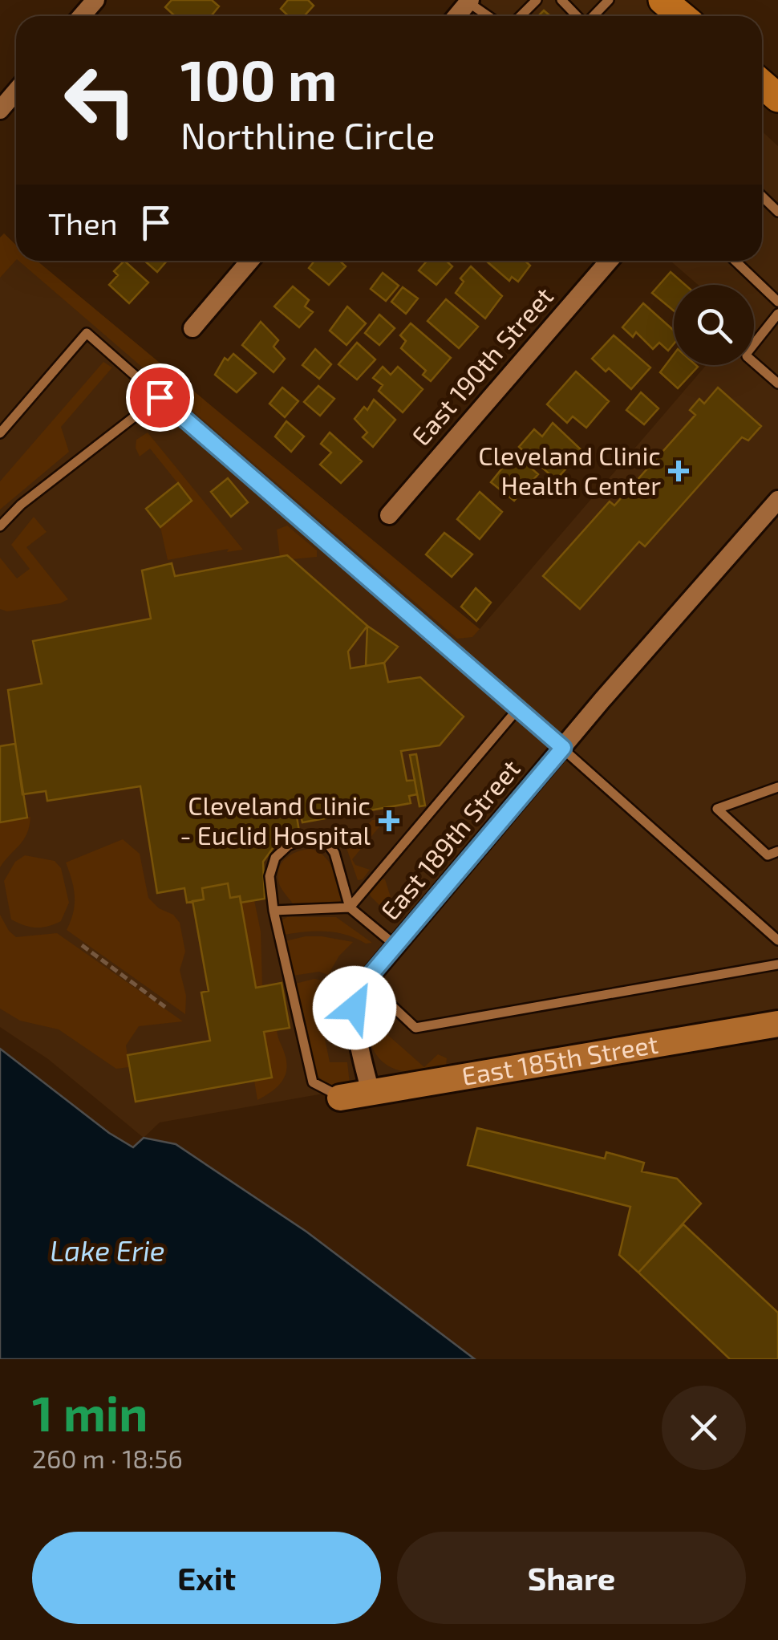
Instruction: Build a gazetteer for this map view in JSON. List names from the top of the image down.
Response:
{
  "streets": {
    "street": ["East 190th Street", "East 189th Street", "East 185th Street"]
  },
  "crossings": [
    ["East 189th Street", "East 185th Street"]
  ],
  "water": ["Lake Erie"],
  "places": {
    "health": ["Cleveland Clinic Health Center", "Cleveland Clinic - Euclid Hospital"]
  },
  "page": {
    "turn": ["100 m", "Northline Circle"],
    "then": "Then",
    "heading": ["1 min", "260 m · 18:56"],
    "buttons": ["Exit", "Share"]
  }
}
